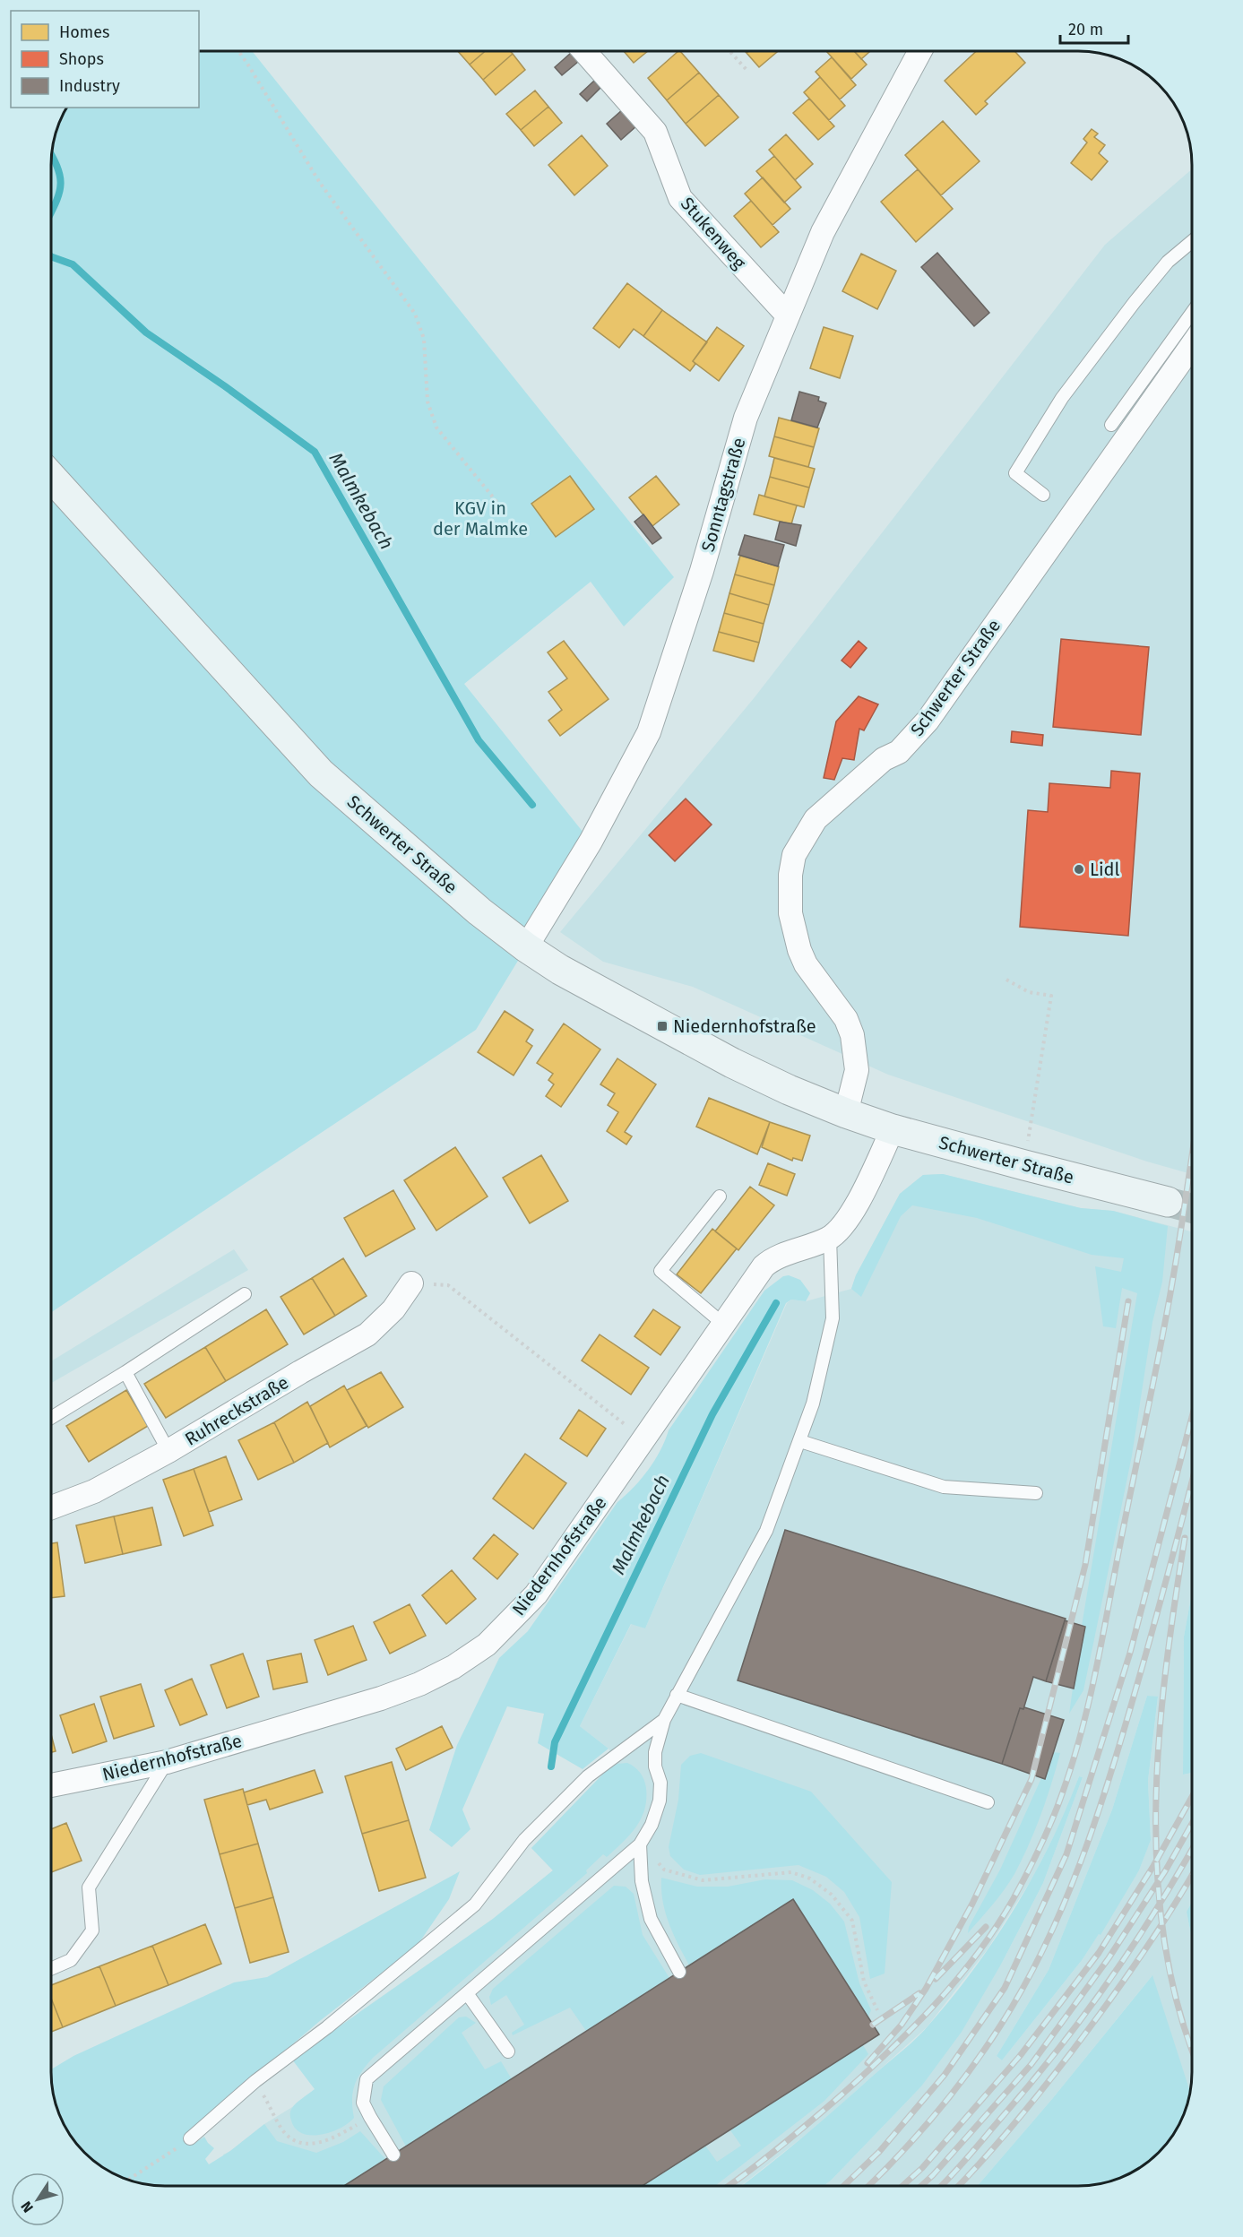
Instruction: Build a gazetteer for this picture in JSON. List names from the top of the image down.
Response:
{
  "streets": {
    "main road": ["Schwerter Straße"],
    "street": [
      "Stukenweg",
      "Sonntagstraße",
      "Ruhreckstraße",
      "Niedernhofstraße"
    ]
  },
  "crossings": [
    ["Stukenweg", "Sonntagstraße"],
    ["Sonntagstraße", "Schwerter Straße"],
    ["Schwerter Straße", "Niedernhofstraße"]
  ],
  "water": ["Malmkebach"],
  "parks": ["KGV in der Malmke"],
  "places": {
    "other": ["Lidl"],
    "transit": ["Niedernhofstraße"]
  },
  "legend": ["Homes", "Shops", "Industry"],
  "scale_bar": "20 m",
  "north": "bottom left"
}
